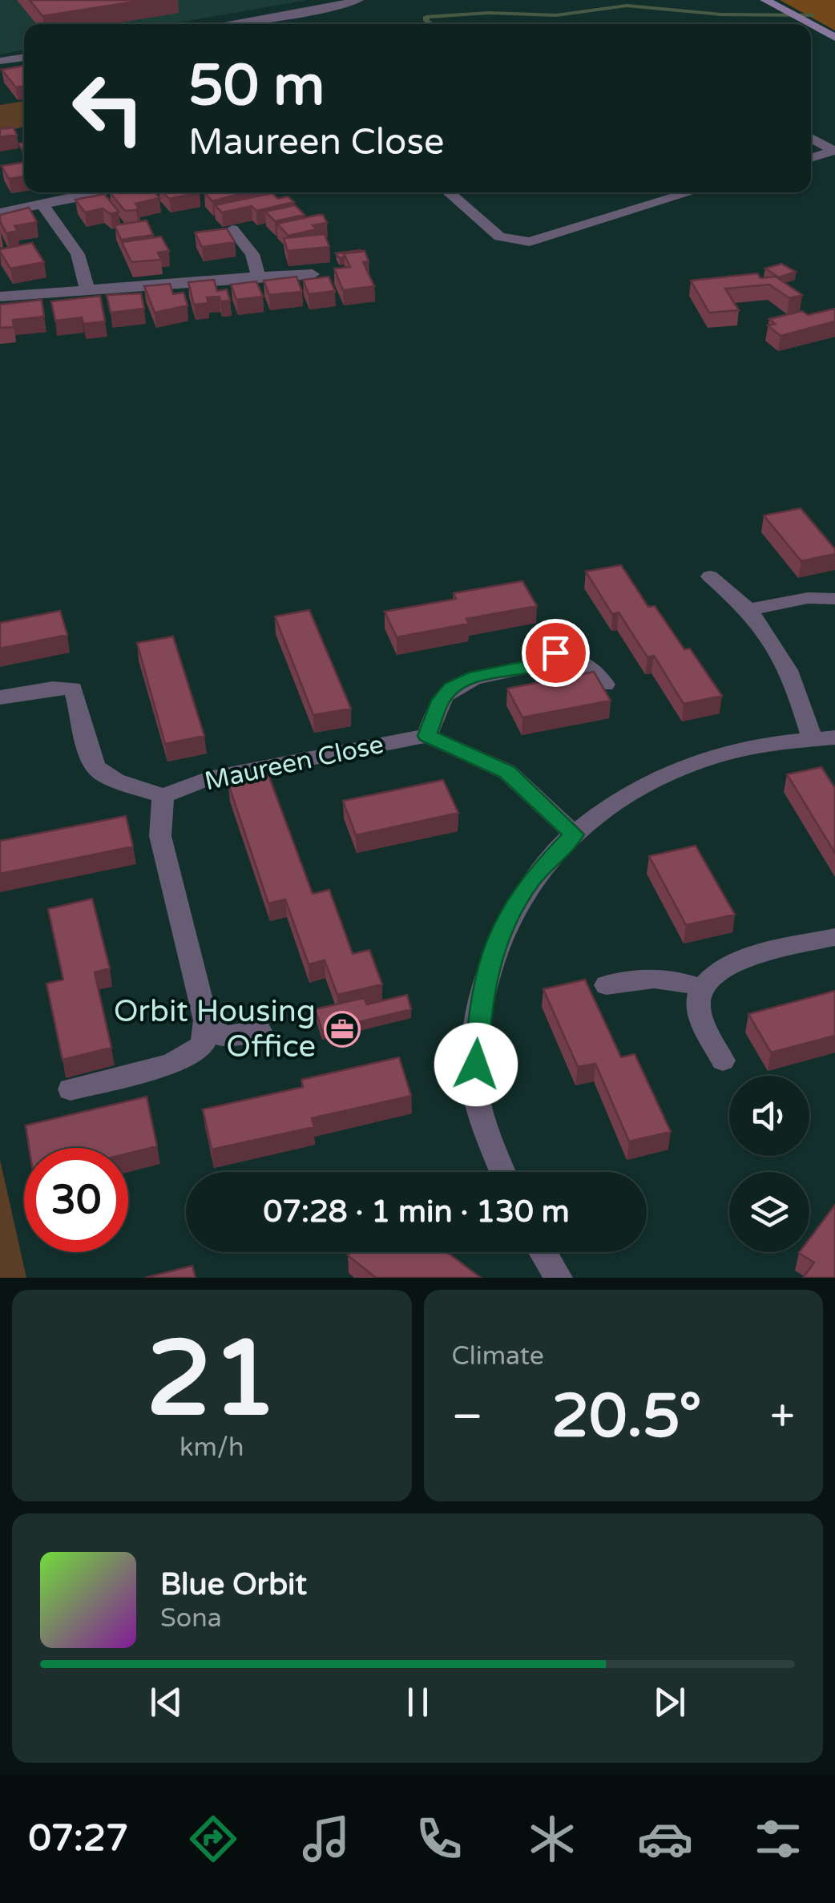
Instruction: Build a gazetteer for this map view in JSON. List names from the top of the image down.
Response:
{
  "streets": {
    "street": ["Maureen Close"]
  },
  "places": {
    "office": ["Orbit Housing Office"]
  },
  "page": {
    "turn": ["50 m", "Maureen Close"],
    "limit": "30",
    "trip": "07:28 · 1 min · 130 m",
    "tile": [
      ["21", "km/h"],
      "Climate"
    ],
    "heat": ["−", "20.5°", "+"],
    "song": ["Blue Orbit", "Sona"],
    "tabs": "07:27"
  }
}
